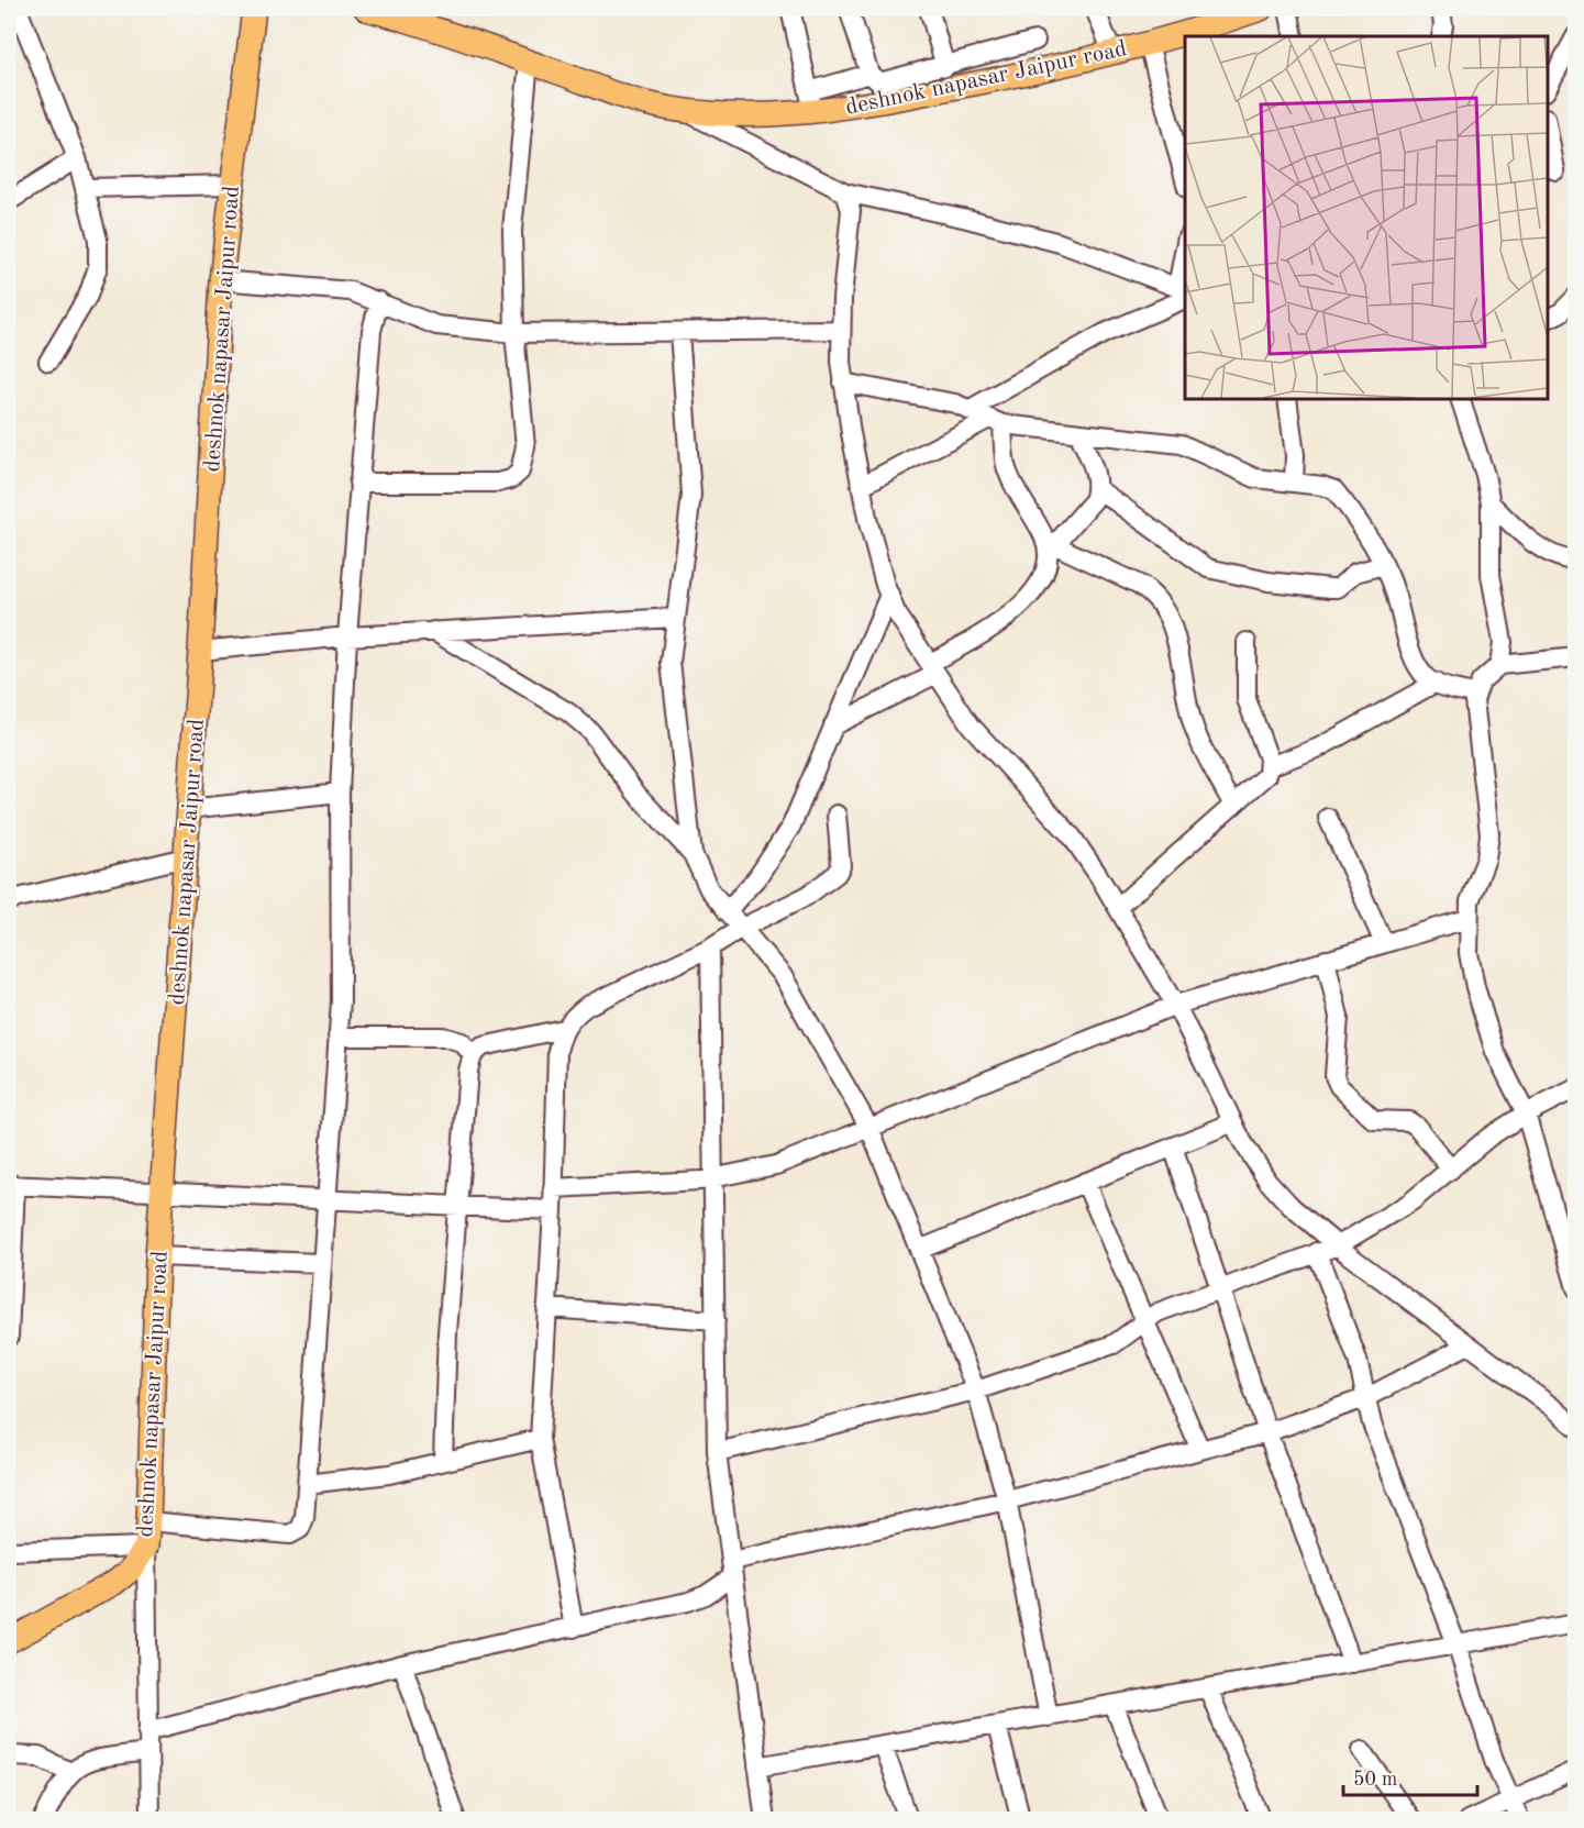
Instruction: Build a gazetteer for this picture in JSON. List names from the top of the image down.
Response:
{
  "streets": {
    "main road": ["deshnok napasar Jaipur road"]
  },
  "scale_bar": "50 m"
}
